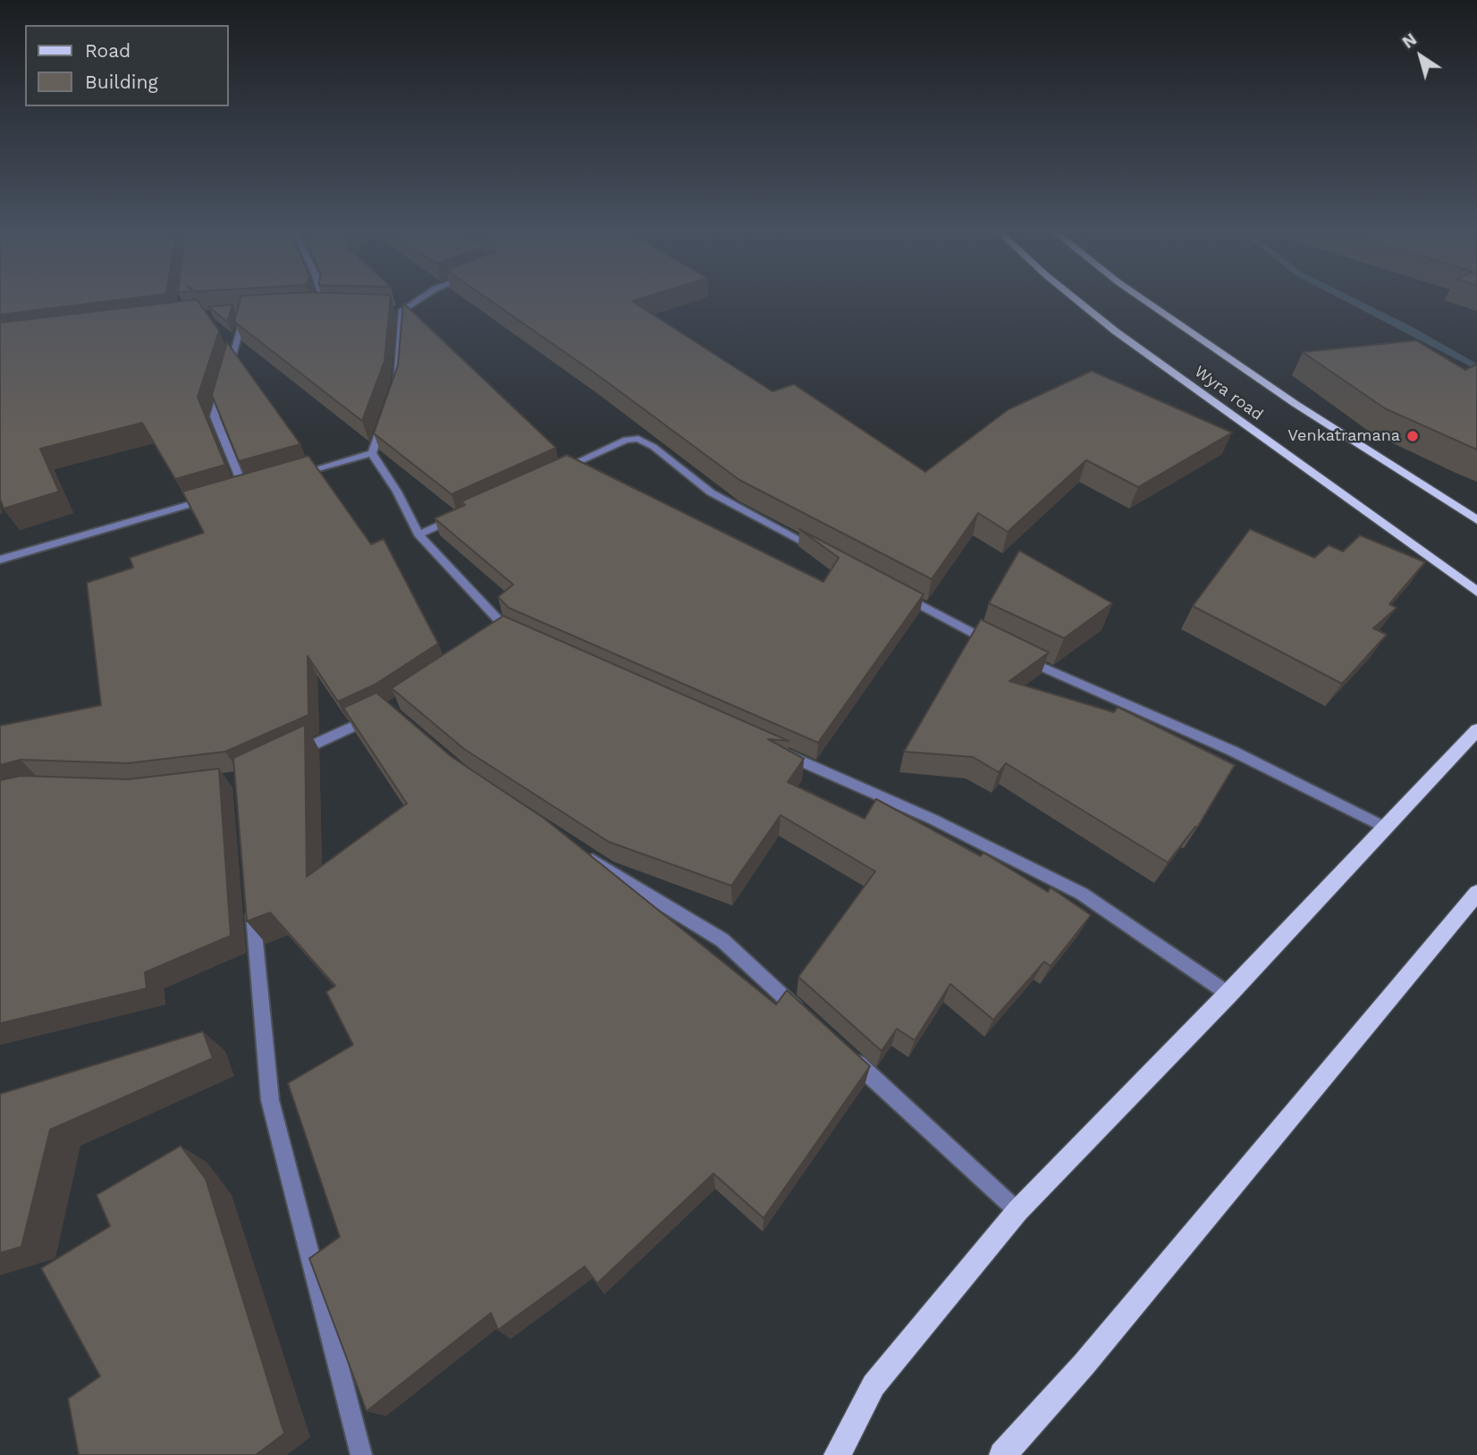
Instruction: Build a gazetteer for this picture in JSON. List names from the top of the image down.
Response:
{
  "streets": {
    "main road": ["Wyra road"]
  },
  "places": ["Venkatramana"],
  "legend": ["Road", "Building"],
  "north": "top left"
}
